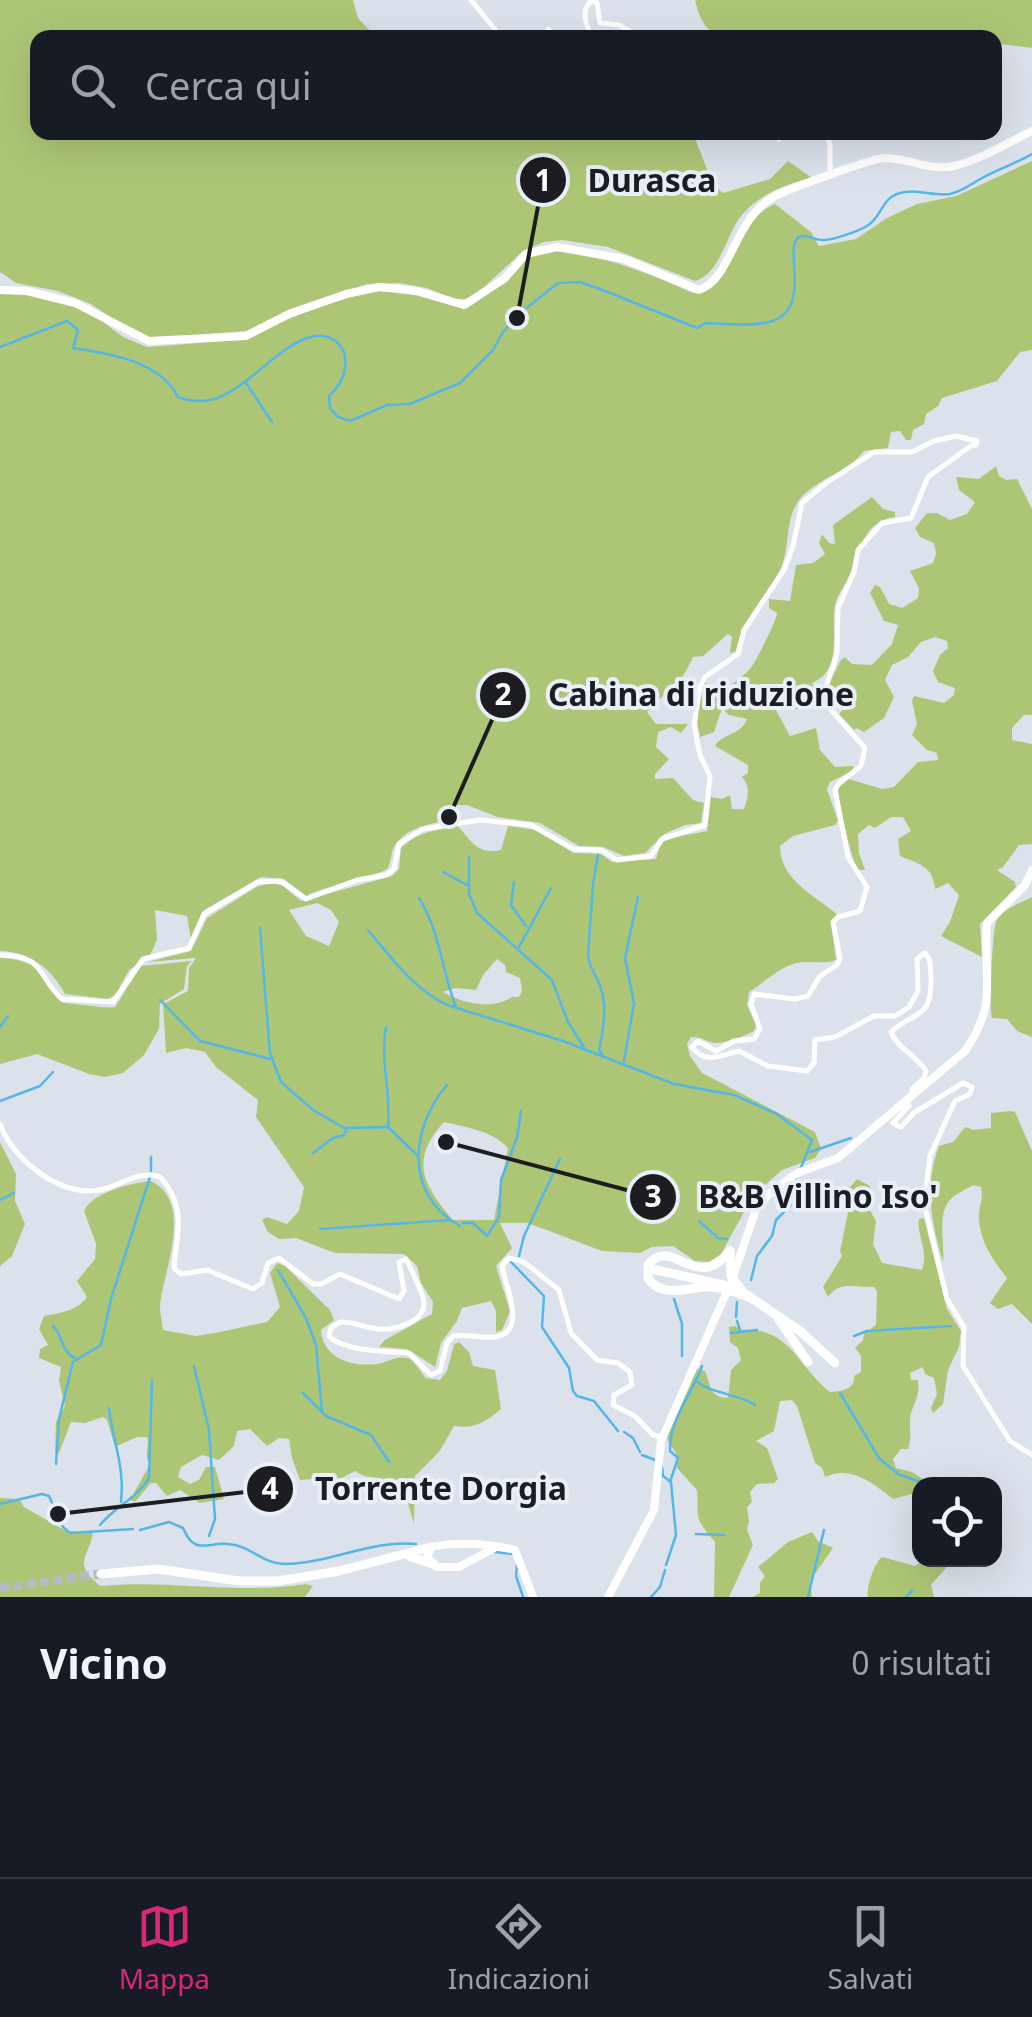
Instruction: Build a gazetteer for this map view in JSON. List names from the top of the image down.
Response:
{
  "places": [
    "Durasca",
    "Cabina di riduzione",
    "B&B Villino Iso'",
    "Torrente Dorgia"
  ],
  "page": {
    "search": "Cerca qui",
    "heading": ["Vicino", "0 risultati"],
    "nav": ["Mappa", "Indicazioni", "Salvati"]
  }
}
